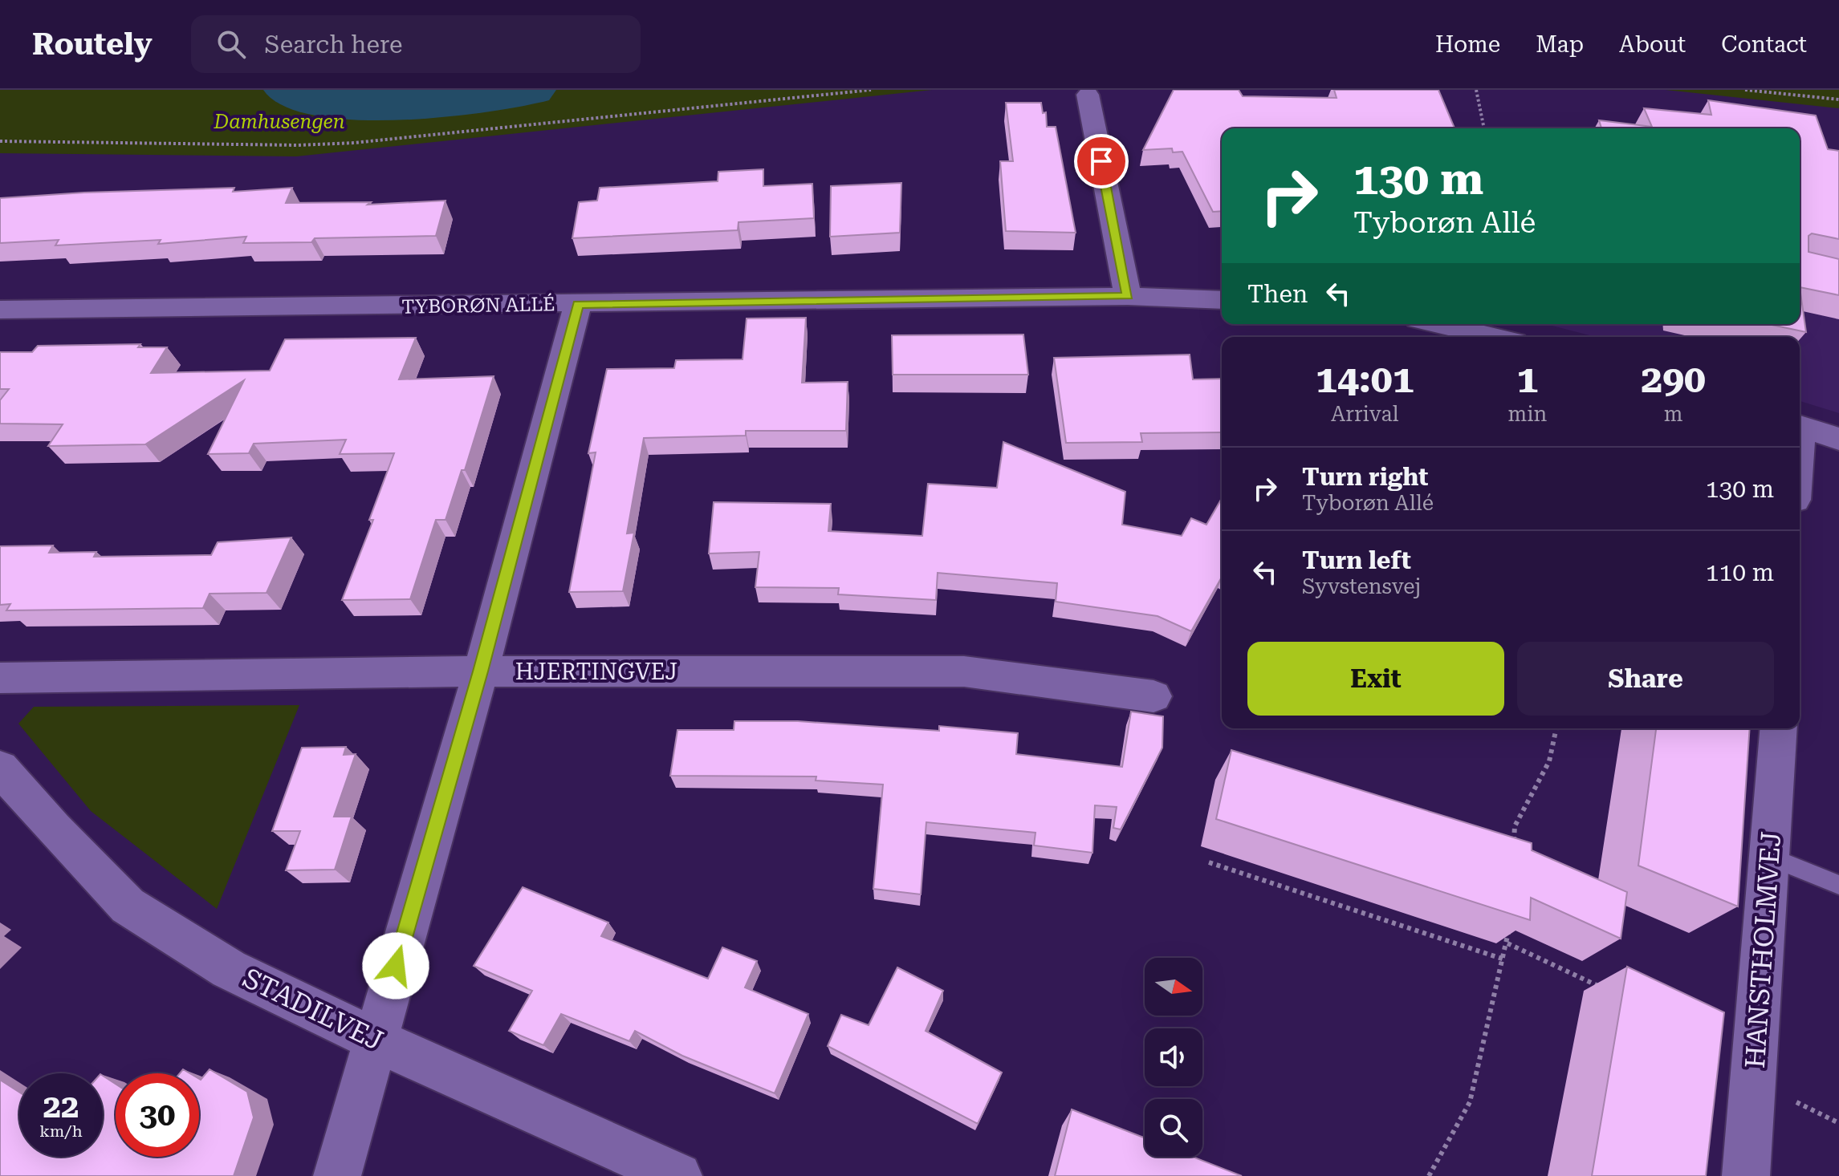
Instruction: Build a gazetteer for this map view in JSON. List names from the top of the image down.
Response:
{
  "streets": {
    "street": [
      "TYBORØN ALLÉ",
      "HJERTINGVEJ",
      "HANSTHOLMVEJ",
      "STADILVEJ"
    ]
  },
  "parks": ["Damhusengen"],
  "north": "right",
  "page": {
    "header": "Routely",
    "search": "Search here",
    "nav": [
      "Home",
      "Map",
      "About",
      "Contact"
    ],
    "turn": ["130 m", "Tyborøn Allé"],
    "then": "Then",
    "eta": [
      "14:01",
      "Arrival",
      "1",
      "min",
      "290",
      "m"
    ],
    "list": [
      {
        "name": "Turn right",
        "note": "Tyborøn Allé",
        "value": "130 m"
      },
      {
        "name": "Turn left",
        "note": "Syvstensvej",
        "value": "110 m"
      }
    ],
    "buttons": ["Exit", "Share"],
    "speed": "22 km/h",
    "limit": "30"
  }
}
